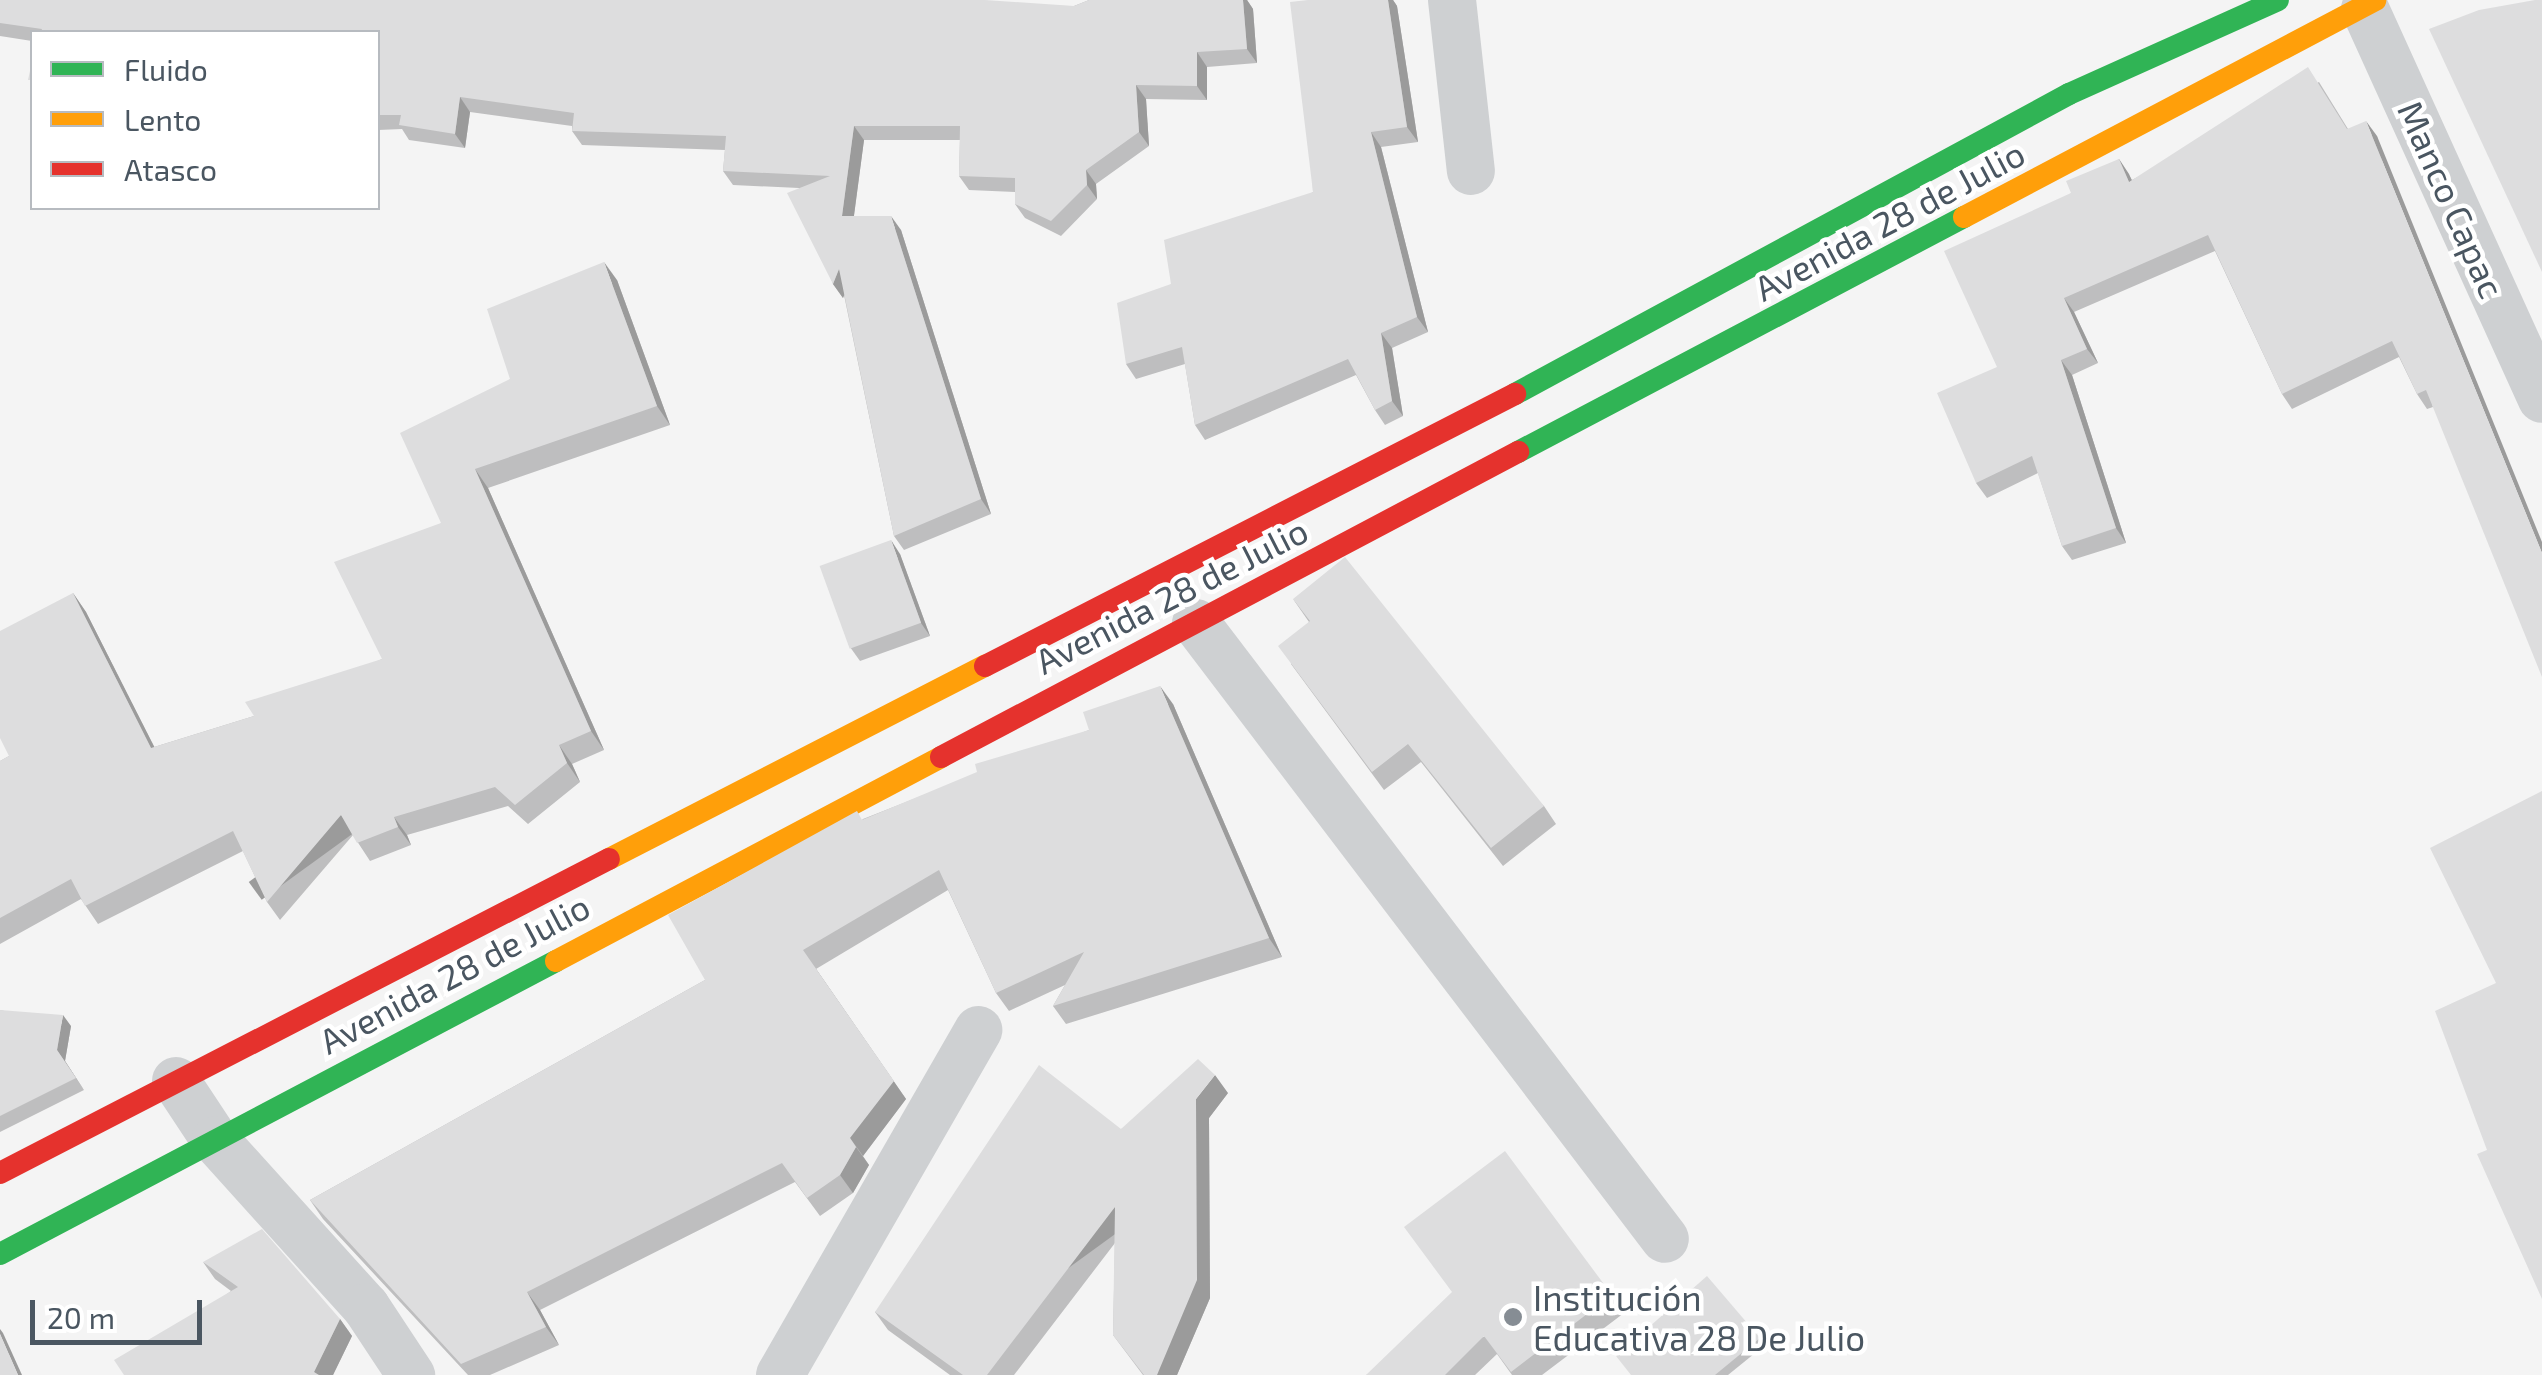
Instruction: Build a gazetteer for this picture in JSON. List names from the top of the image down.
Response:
{
  "streets": {
    "street": ["Manco Capac", "Avenida 28 de Julio"]
  },
  "crossings": [
    ["Manco Capac", "Avenida 28 de Julio"]
  ],
  "places": ["Institución Educativa 28 De Julio"],
  "legend": ["Fluido", "Lento", "Atasco"],
  "scale_bar": "20 m"
}
